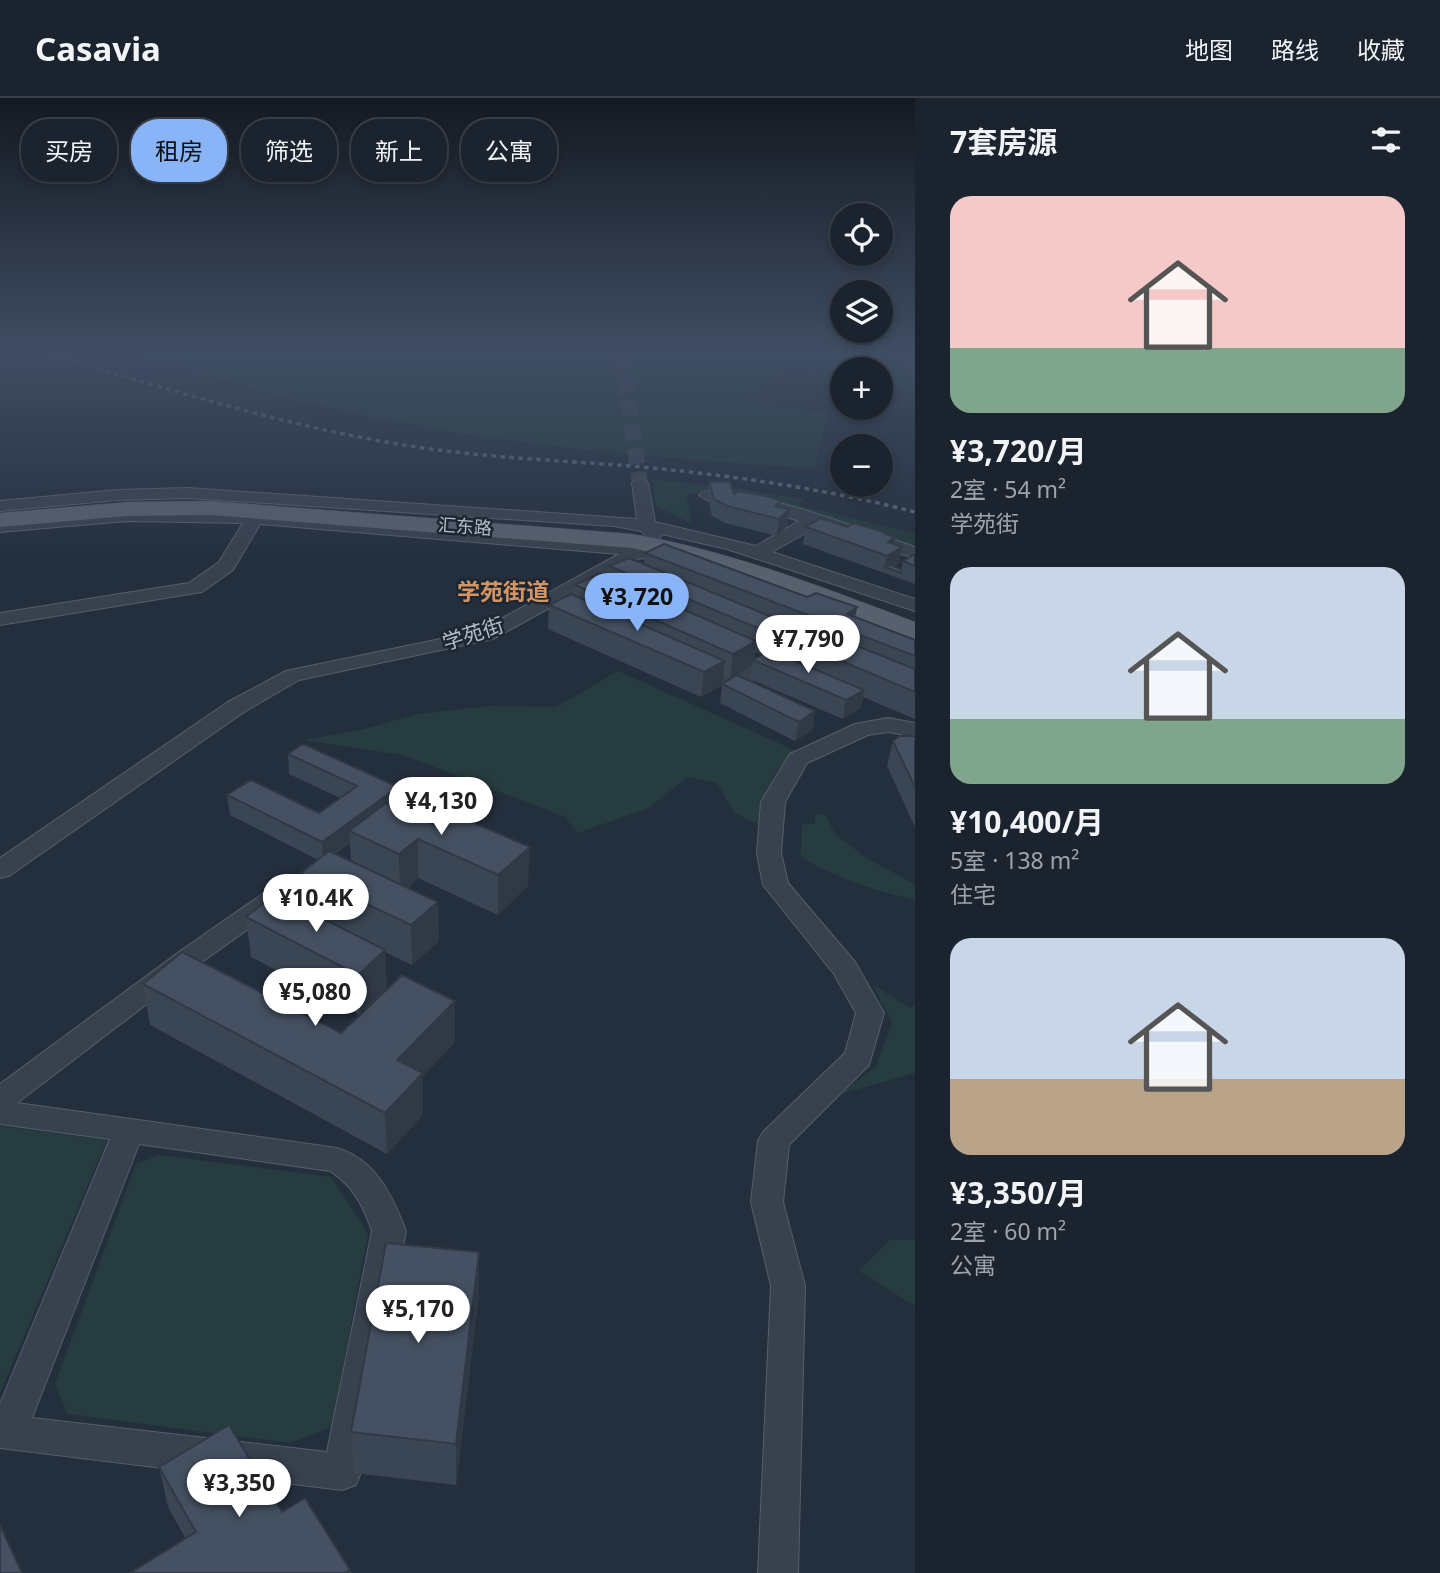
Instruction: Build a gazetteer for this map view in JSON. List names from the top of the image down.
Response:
{
  "streets": {
    "main road": ["汇东路"],
    "street": ["学苑街"]
  },
  "crossings": [
    ["汇东路", "学苑街"]
  ],
  "districts": ["学苑街道"],
  "page": {
    "header": "Casavia",
    "nav": ["地图", "路线", "收藏"],
    "heading": "7套房源",
    "chip": [
      "买房",
      "租房",
      "筛选",
      "新上",
      "公寓"
    ],
    "list": [
      {
        "name": "¥3,720/月",
        "note": "2室 · 54 m² · 学苑街"
      },
      {
        "name": "¥10,400/月",
        "note": "5室 · 138 m² · 住宅"
      },
      {
        "name": "¥3,350/月",
        "note": "2室 · 60 m² · 公寓"
      }
    ],
    "map_buttons": ["+", "−"],
    "price": [
      "¥3,720",
      "¥7,790",
      "¥4,130",
      "¥10.4K",
      "¥5,080",
      "¥5,170",
      "¥3,350"
    ]
  }
}
